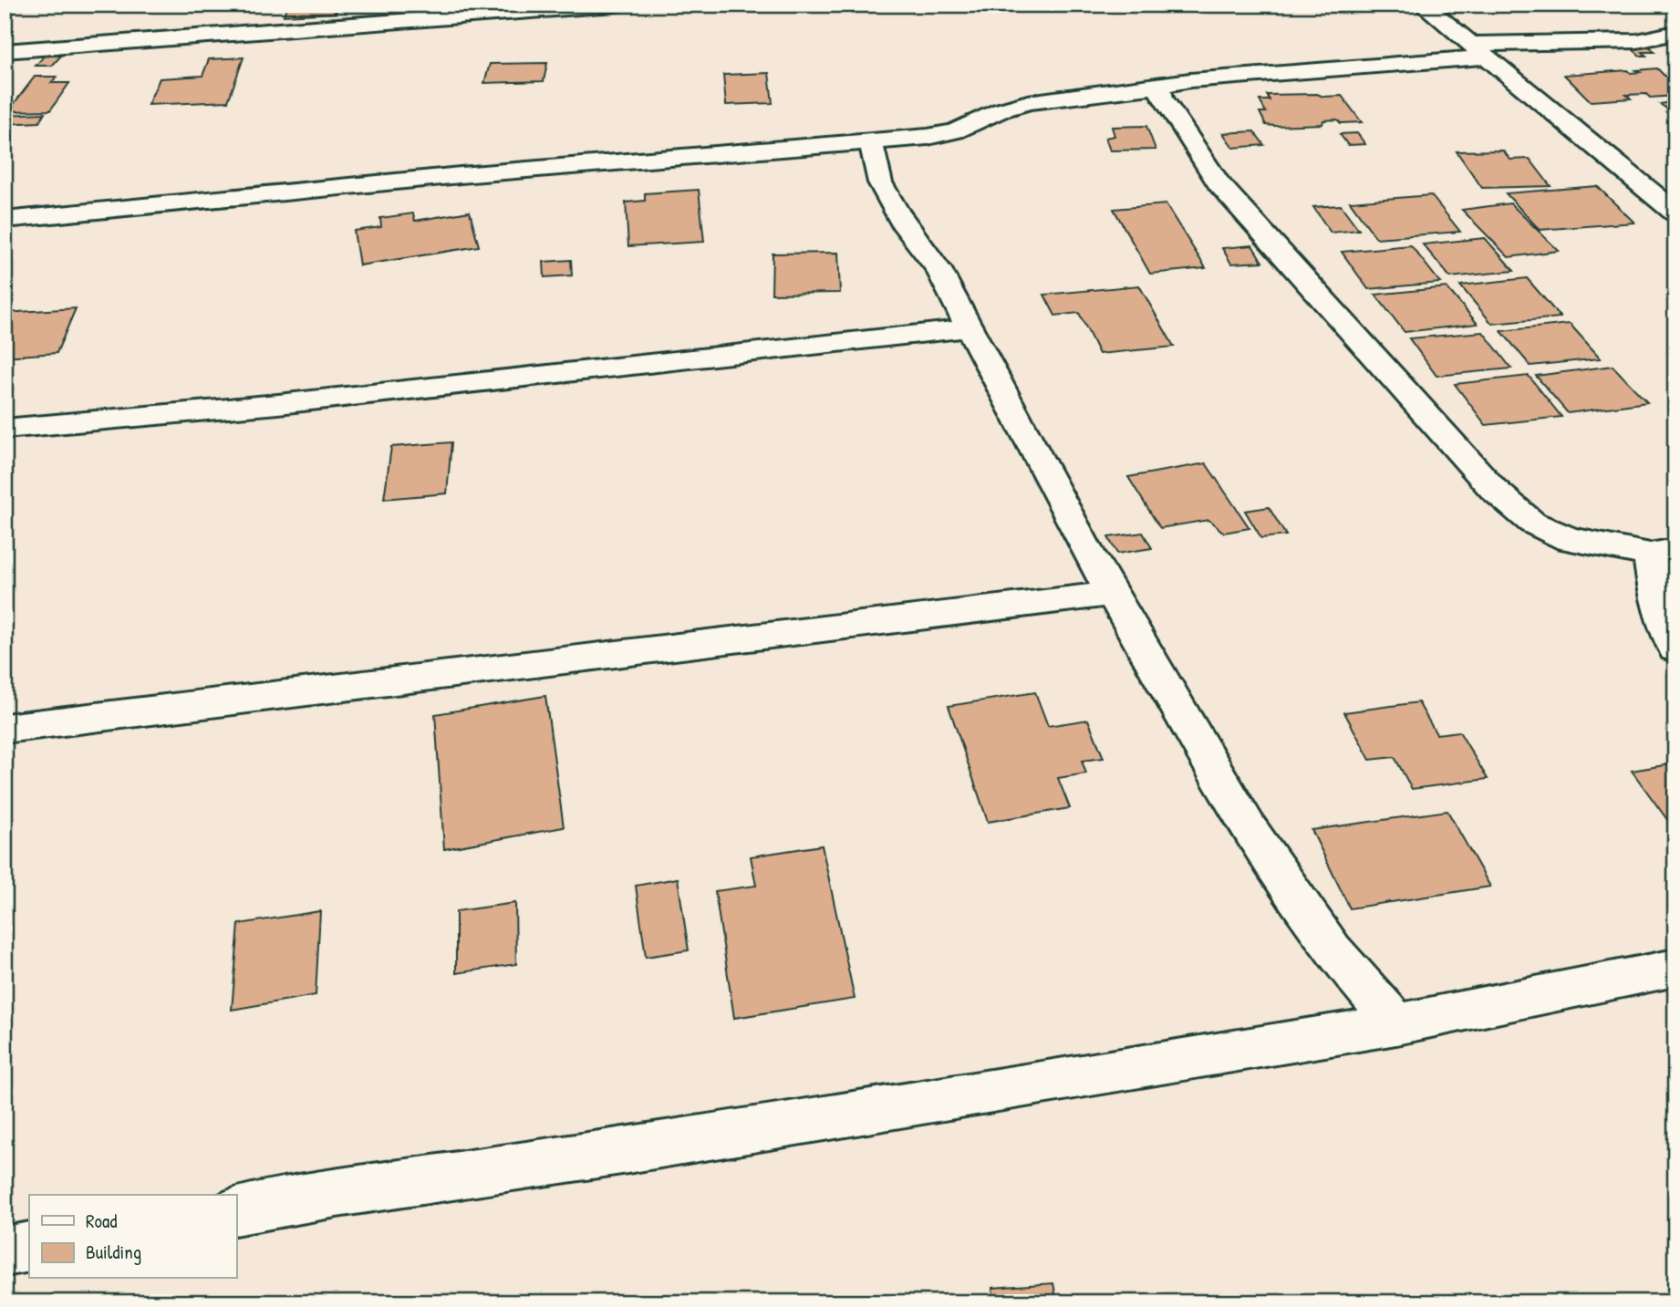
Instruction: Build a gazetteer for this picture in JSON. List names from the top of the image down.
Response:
{
  "legend": ["Road", "Building"]
}
